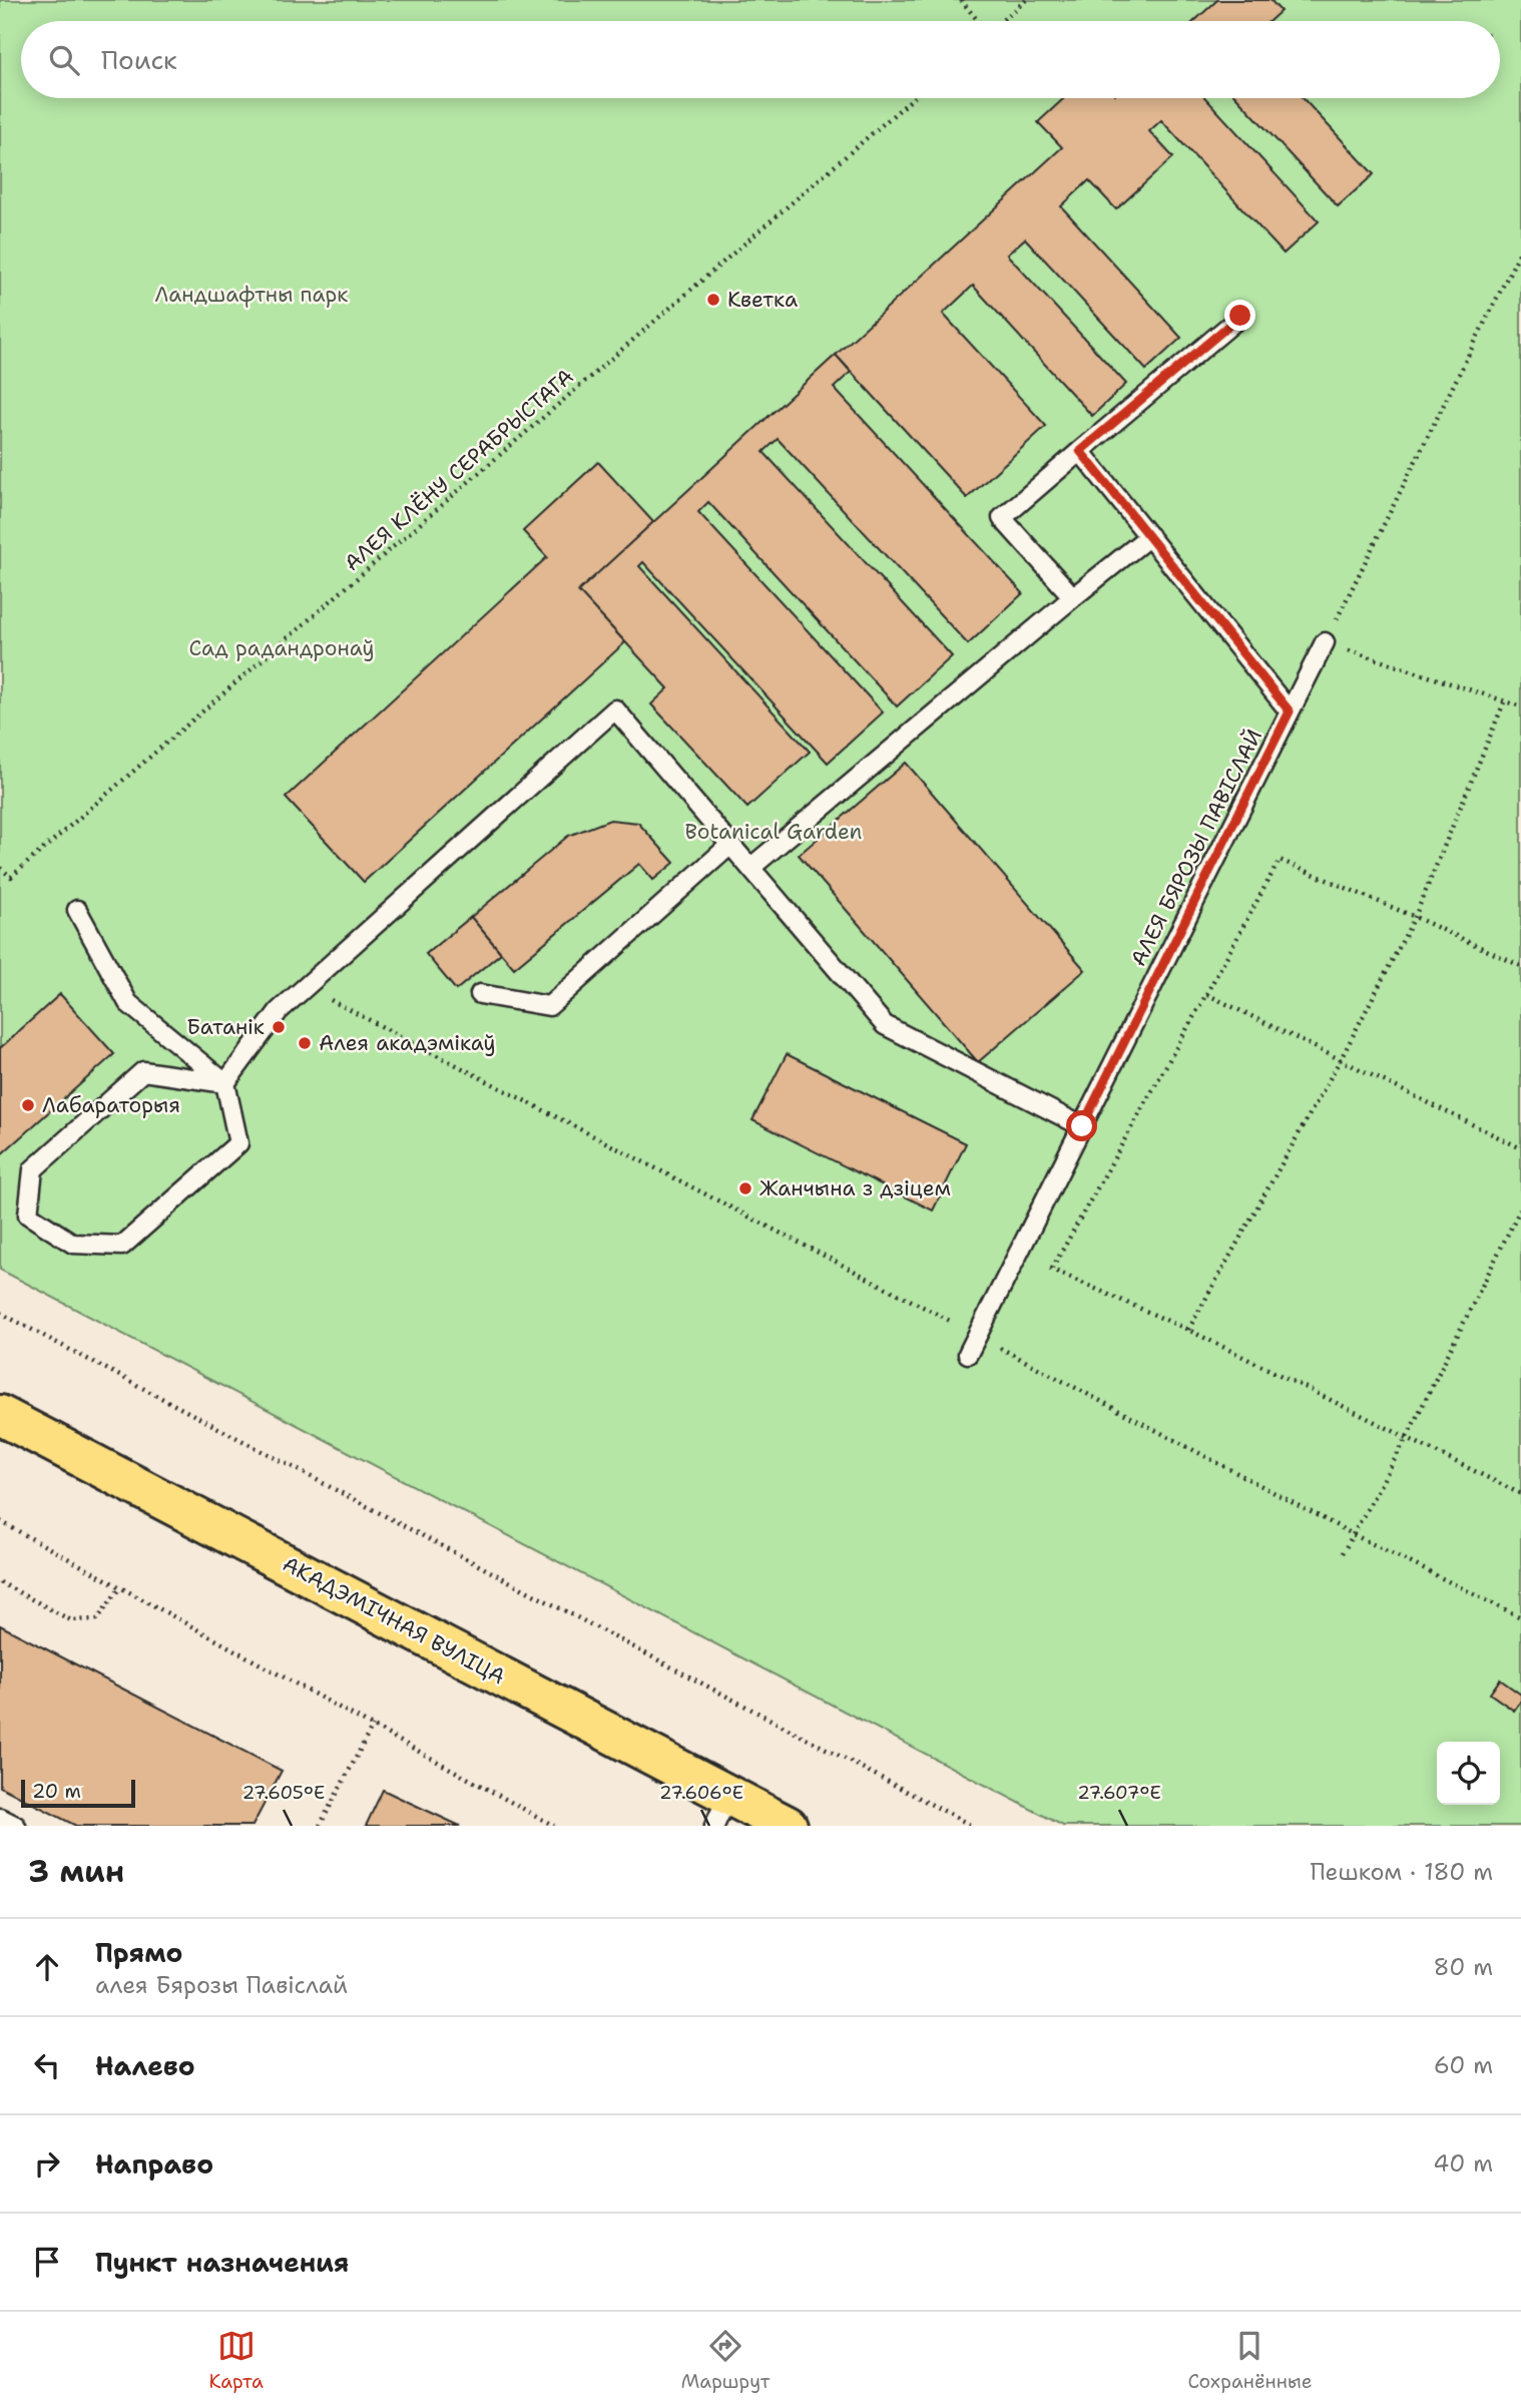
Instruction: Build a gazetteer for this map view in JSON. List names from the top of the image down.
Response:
{
  "streets": {
    "main road": ["АКАДЭМІЧНАЯ ВУЛІЦА"],
    "lane": ["АЛЕЯ БЯРОЗЫ ПАВІСЛАЙ"],
    "path": ["АЛЕЯ КЛЁНУ СЕРАБРЫСТАГА"]
  },
  "parks": ["Ландшафтны парк", "Сад радандронаў", "Botanical Garden"],
  "places": [
    "Кветка",
    "Батанік",
    "Алея акадэмікаў",
    "Лабараторыя",
    "Жанчына з дзіцем"
  ],
  "scale_bar": "20 m",
  "page": {
    "search": "Поиск",
    "scale": "20 m",
    "heading": ["3 мин", "Пешком · 180 m"],
    "list": [
      ["Прямо", "алея Бярозы Павіслай", "80 m"],
      ["Налево", "60 m"],
      ["Направо", "40 m"],
      "Пункт назначения"
    ],
    "nav": ["Карта", "Маршрут", "Сохранённые"]
  },
  "coordinates": ["27.605°E", "27.606°E", "27.607°E"]
}
